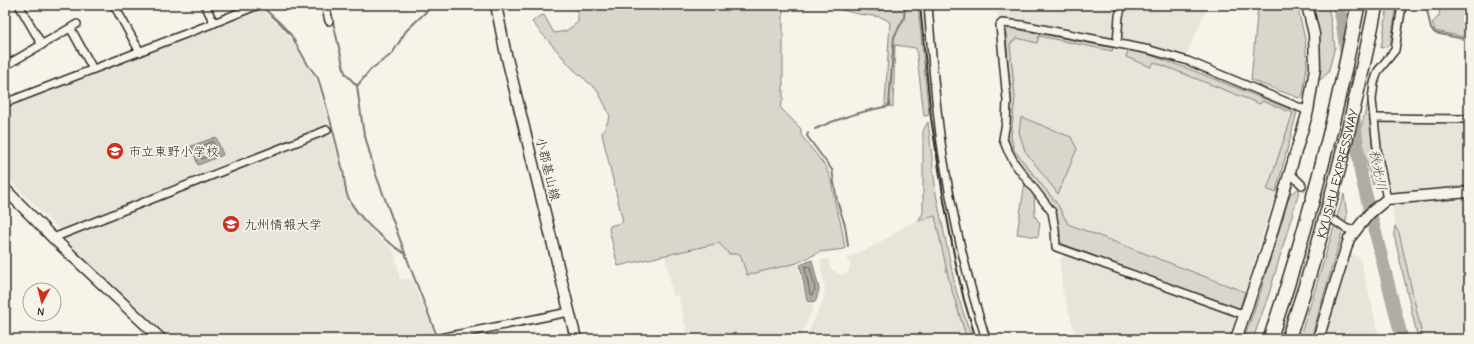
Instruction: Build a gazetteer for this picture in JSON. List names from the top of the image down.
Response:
{
  "streets": {
    "highway": ["KYUSHU EXPRESSWAY"],
    "street": ["小郡基山線"]
  },
  "water": ["秋光川"],
  "places": {
    "school or university": ["市立東野小学校", "九州情報大学"]
  },
  "north": "bottom"
}
